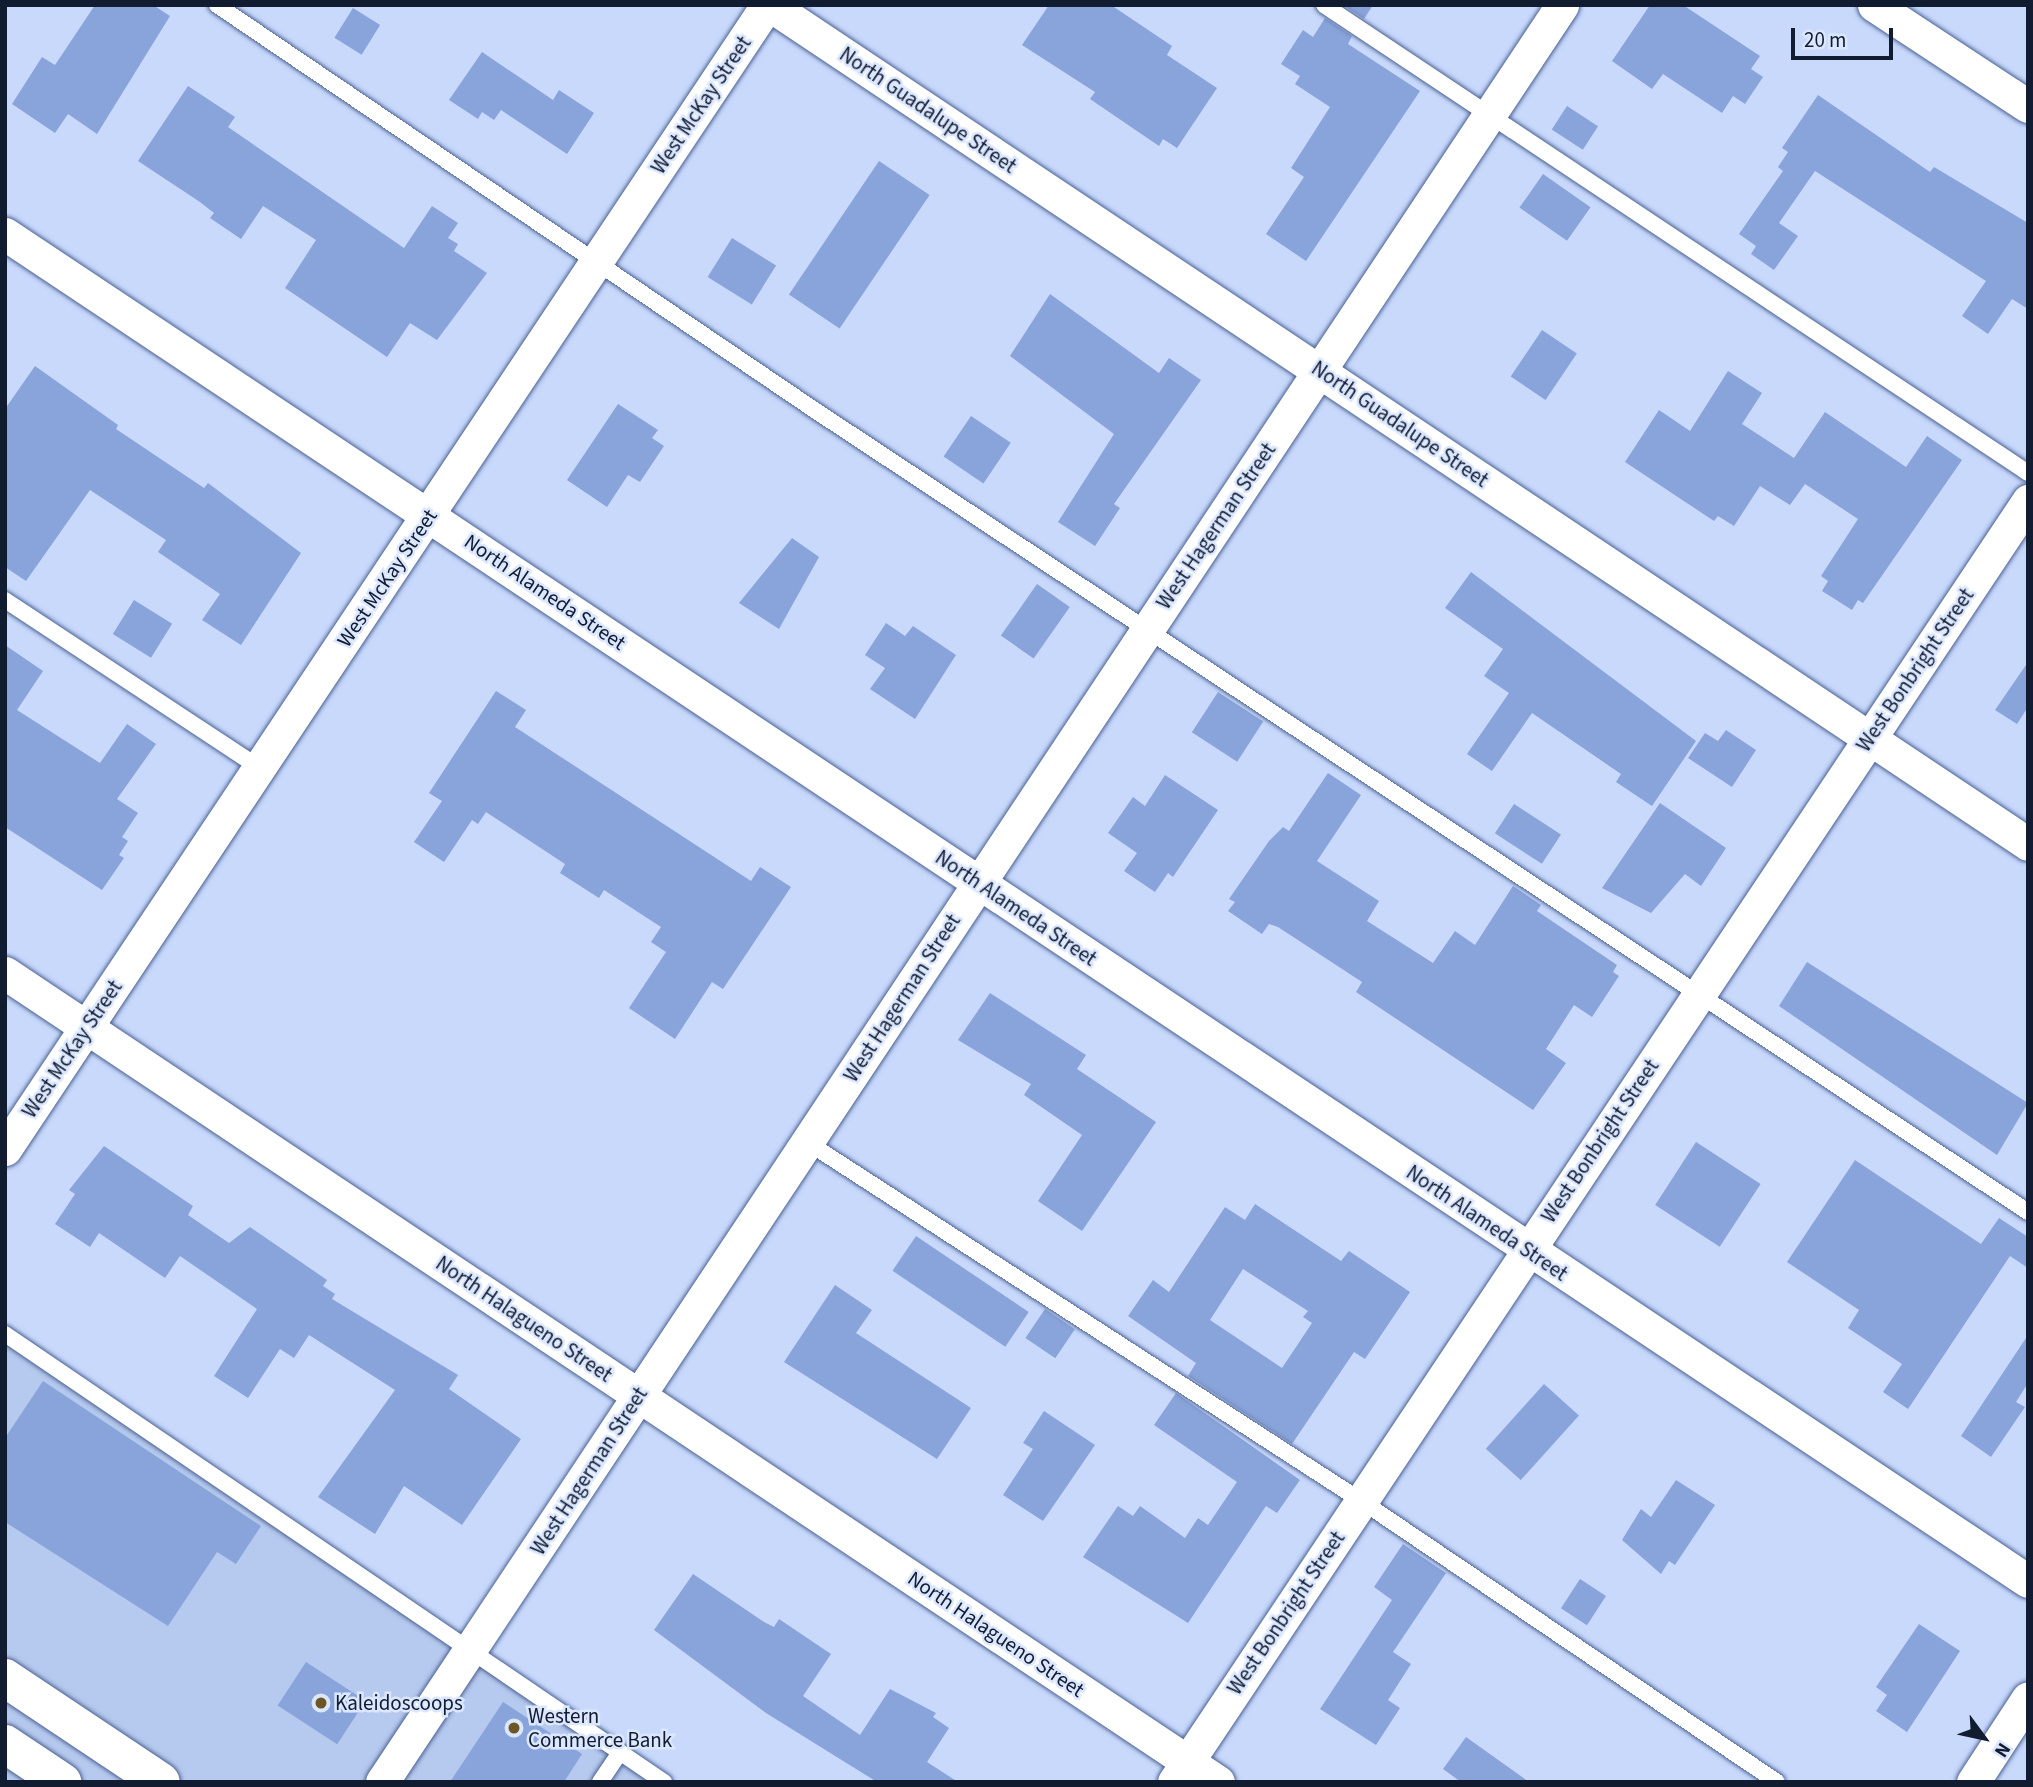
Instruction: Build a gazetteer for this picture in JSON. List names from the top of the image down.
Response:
{
  "streets": {
    "street": [
      "West McKay Street",
      "North Guadalupe Street",
      "West Hagerman Street",
      "North Alameda Street",
      "West Bonbright Street",
      "North Halagueno Street"
    ]
  },
  "crossings": [
    ["West McKay Street", "North Guadalupe Street"],
    ["West McKay Street", "North Alameda Street"],
    ["West McKay Street", "North Halagueno Street"],
    ["North Guadalupe Street", "West Hagerman Street"],
    ["North Guadalupe Street", "West Bonbright Street"],
    ["West Hagerman Street", "North Alameda Street"],
    ["West Hagerman Street", "North Halagueno Street"],
    ["North Alameda Street", "West Bonbright Street"],
    ["West Bonbright Street", "North Halagueno Street"]
  ],
  "places": ["Kaleidoscoops", "Western Commerce Bank"],
  "scale_bar": "20 m",
  "north": "bottom right"
}
